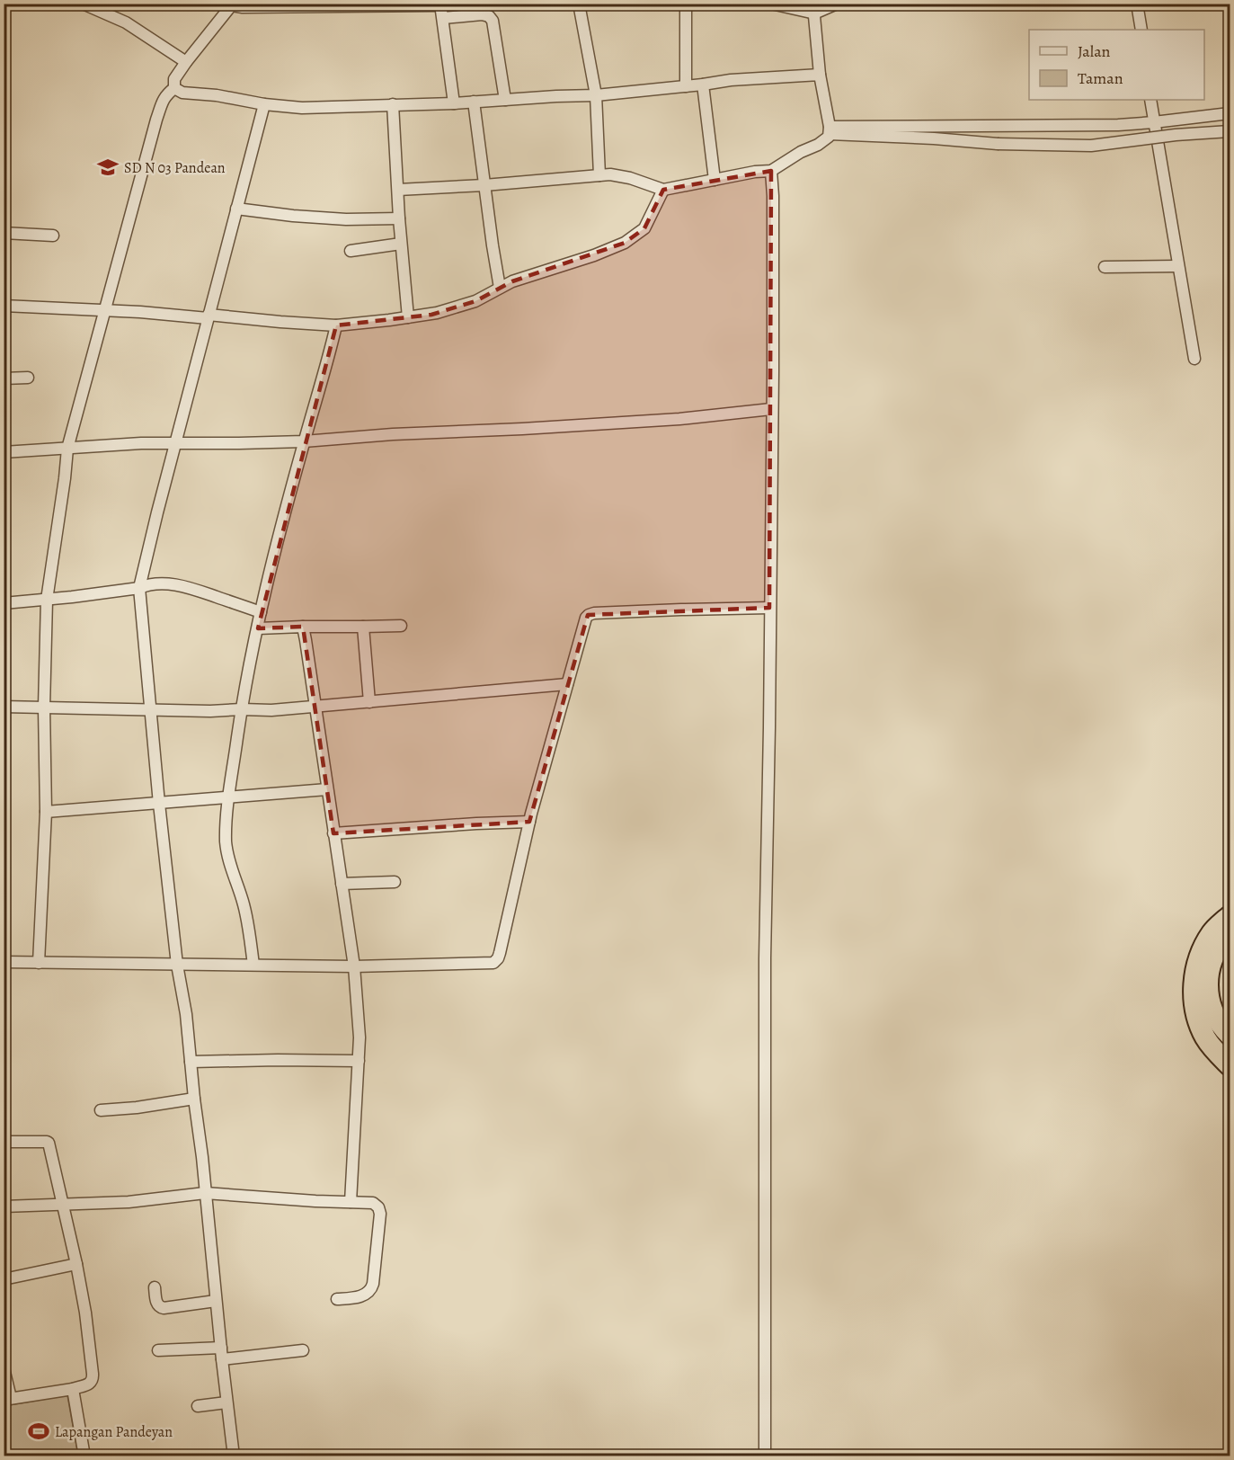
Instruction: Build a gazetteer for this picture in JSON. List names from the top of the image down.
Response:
{
  "places": {
    "school or university": ["SD N 03 Pandean"],
    "sports": ["Lapangan Pandeyan"]
  },
  "legend": ["Jalan", "Taman"]
}
